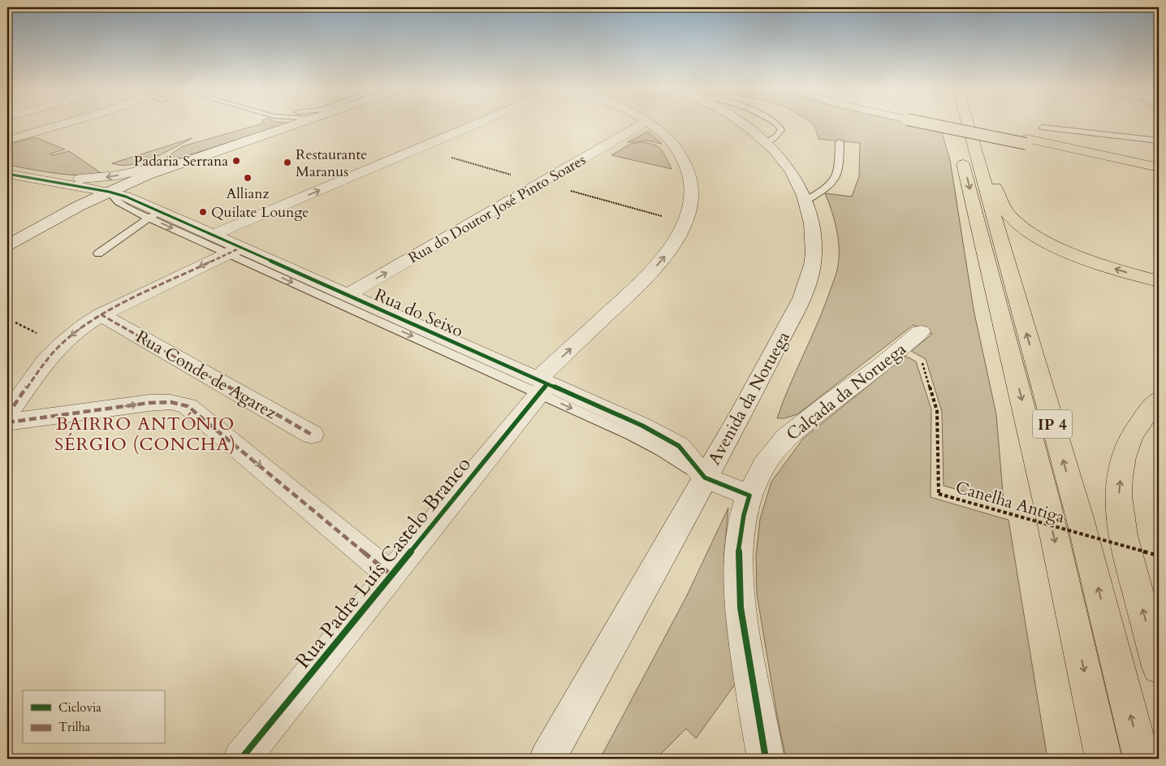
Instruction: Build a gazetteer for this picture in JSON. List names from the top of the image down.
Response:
{
  "streets": {
    "highway": ["IP 4"],
    "street": [
      "Rua do Doutor José Pinto Soares",
      "Rua do Seixo",
      "Rua Conde de Agarez",
      "Calçada da Noruega",
      "Avenida da Noruega",
      "Rua Padre Luís Castelo Branco"
    ],
    "path": ["Canelha Antiga"]
  },
  "crossings": [
    ["Rua do Doutor José Pinto Soares", "Rua do Seixo"],
    ["Rua do Seixo", "Avenida da Noruega"],
    ["Rua do Seixo", "Rua Padre Luís Castelo Branco"],
    ["Calçada da Noruega", "Canelha Antiga"]
  ],
  "districts": ["BAIRRO ANTÓNIO SÉRGIO (CONCHA)"],
  "places": [
    "Padaria Serrana",
    "Restaurante Maranus",
    "Allianz",
    "Quilate Lounge"
  ],
  "legend": ["Ciclovia", "Trilha"]
}
